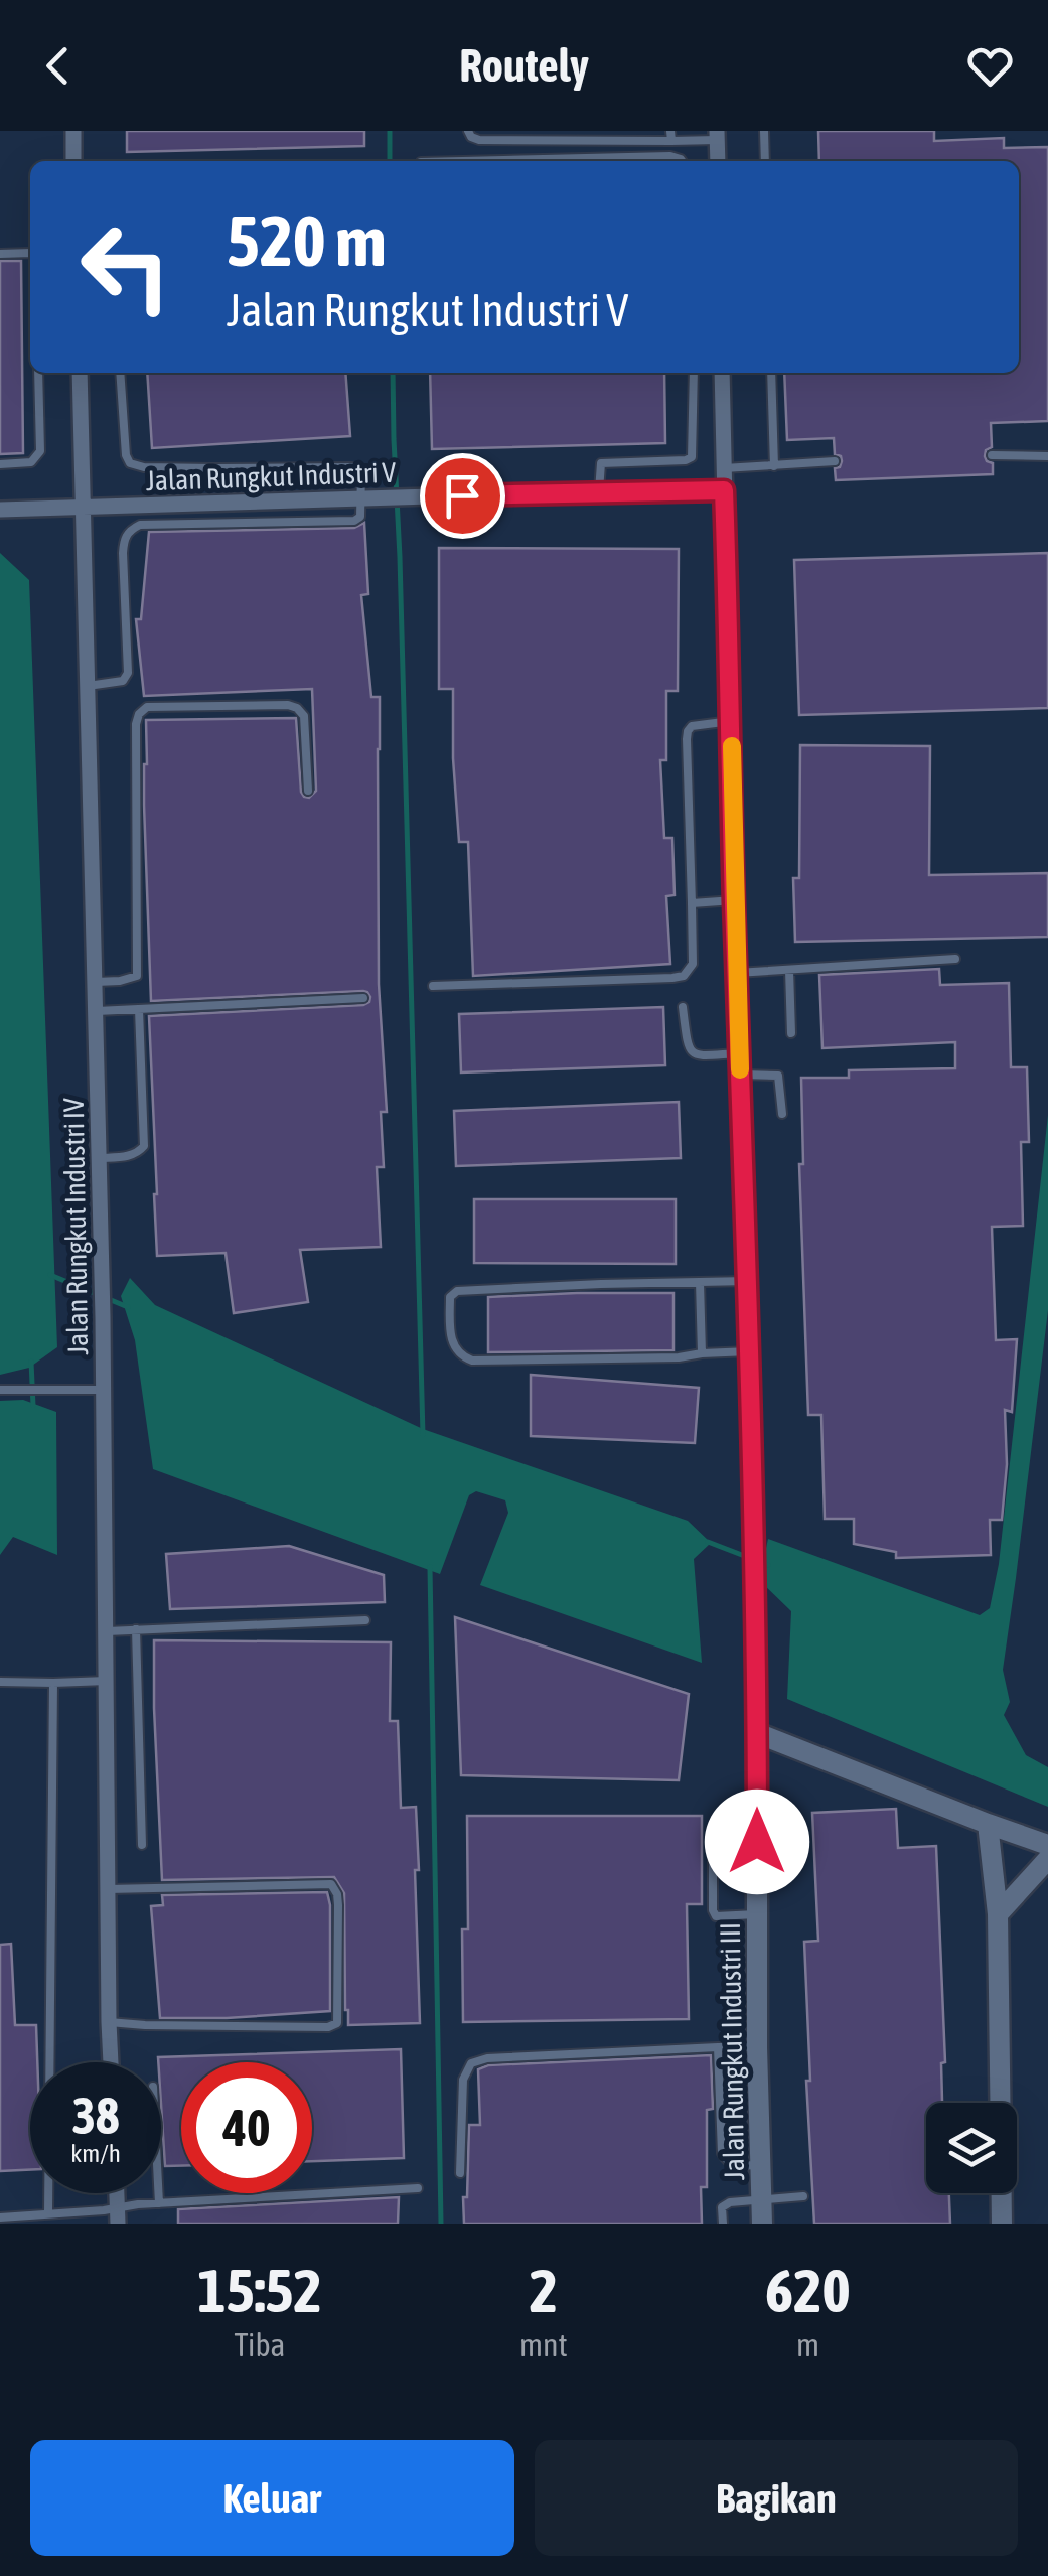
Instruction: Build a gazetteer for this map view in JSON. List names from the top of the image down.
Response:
{
  "streets": {
    "street": ["Jalan Rungkut Industri V", "Jalan Rungkut Industri IV", "Jalan Rungkut Industri III"]
  },
  "crossings": [
    ["Jalan Rungkut Industri V", "Jalan Rungkut Industri IV"],
    ["Jalan Rungkut Industri V", "Jalan Rungkut Industri III"]
  ],
  "page": {
    "header": "Routely",
    "turn": ["520 m", "Jalan Rungkut Industri V"],
    "speed": "38 km/h",
    "limit": "40",
    "eta": [
      "15:52",
      "Tiba",
      "2",
      "mnt",
      "620",
      "m"
    ],
    "buttons": ["Keluar", "Bagikan"]
  }
}
